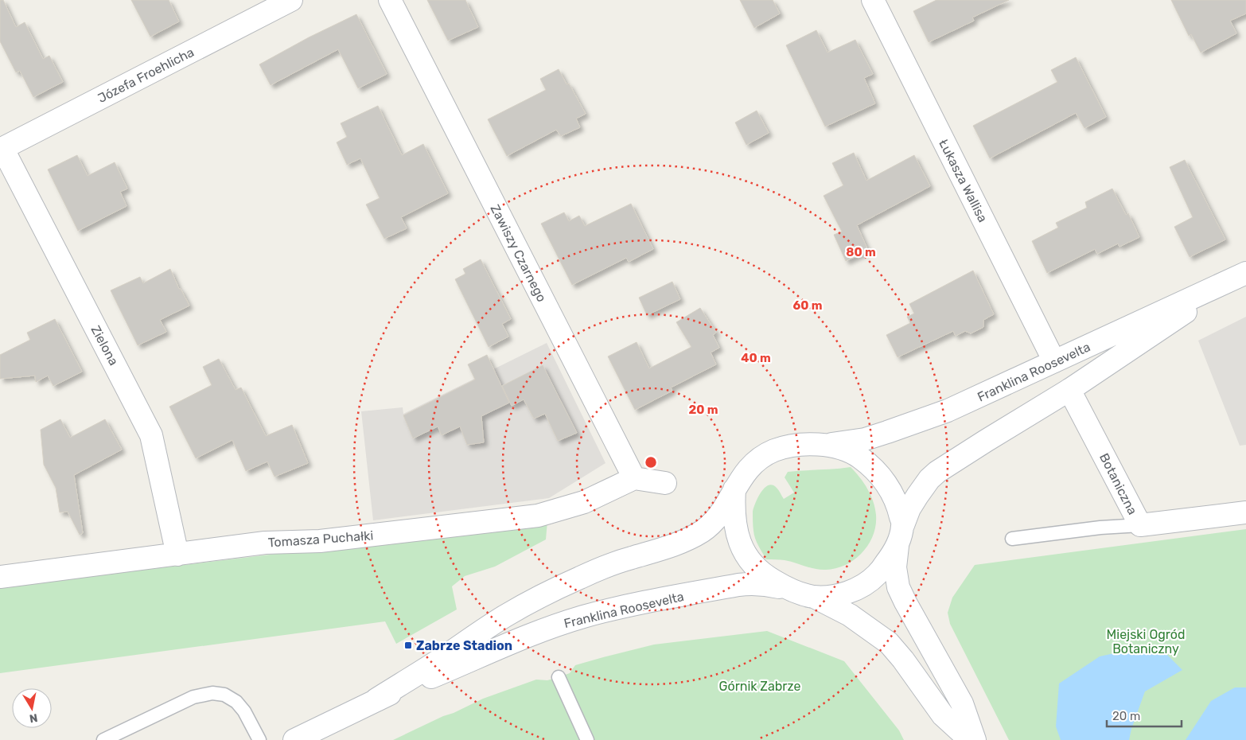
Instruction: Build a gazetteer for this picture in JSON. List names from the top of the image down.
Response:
{
  "streets": {
    "street": [
      "Józefa Froehlicha",
      "Łukasza Wallisa",
      "Zawiszy Czarnego",
      "Zielona",
      "Franklina Roosevelta",
      "Botaniczna",
      "Tomasza Puchałki"
    ]
  },
  "crossings": [
    ["Józefa Froehlicha", "Zielona"],
    ["Łukasza Wallisa", "Franklina Roosevelta"],
    ["Zawiszy Czarnego", "Tomasza Puchałki"],
    ["Zielona", "Tomasza Puchałki"],
    ["Franklina Roosevelta", "Botaniczna"]
  ],
  "parks": ["Miejski Ogród Botaniczny", "Górnik Zabrze"],
  "places": {
    "transit": ["Zabrze Stadion"]
  },
  "scale_bar": "20 m",
  "north": "bottom",
  "rings": [
    "80 m",
    "60 m",
    "40 m",
    "20 m"
  ]
}
